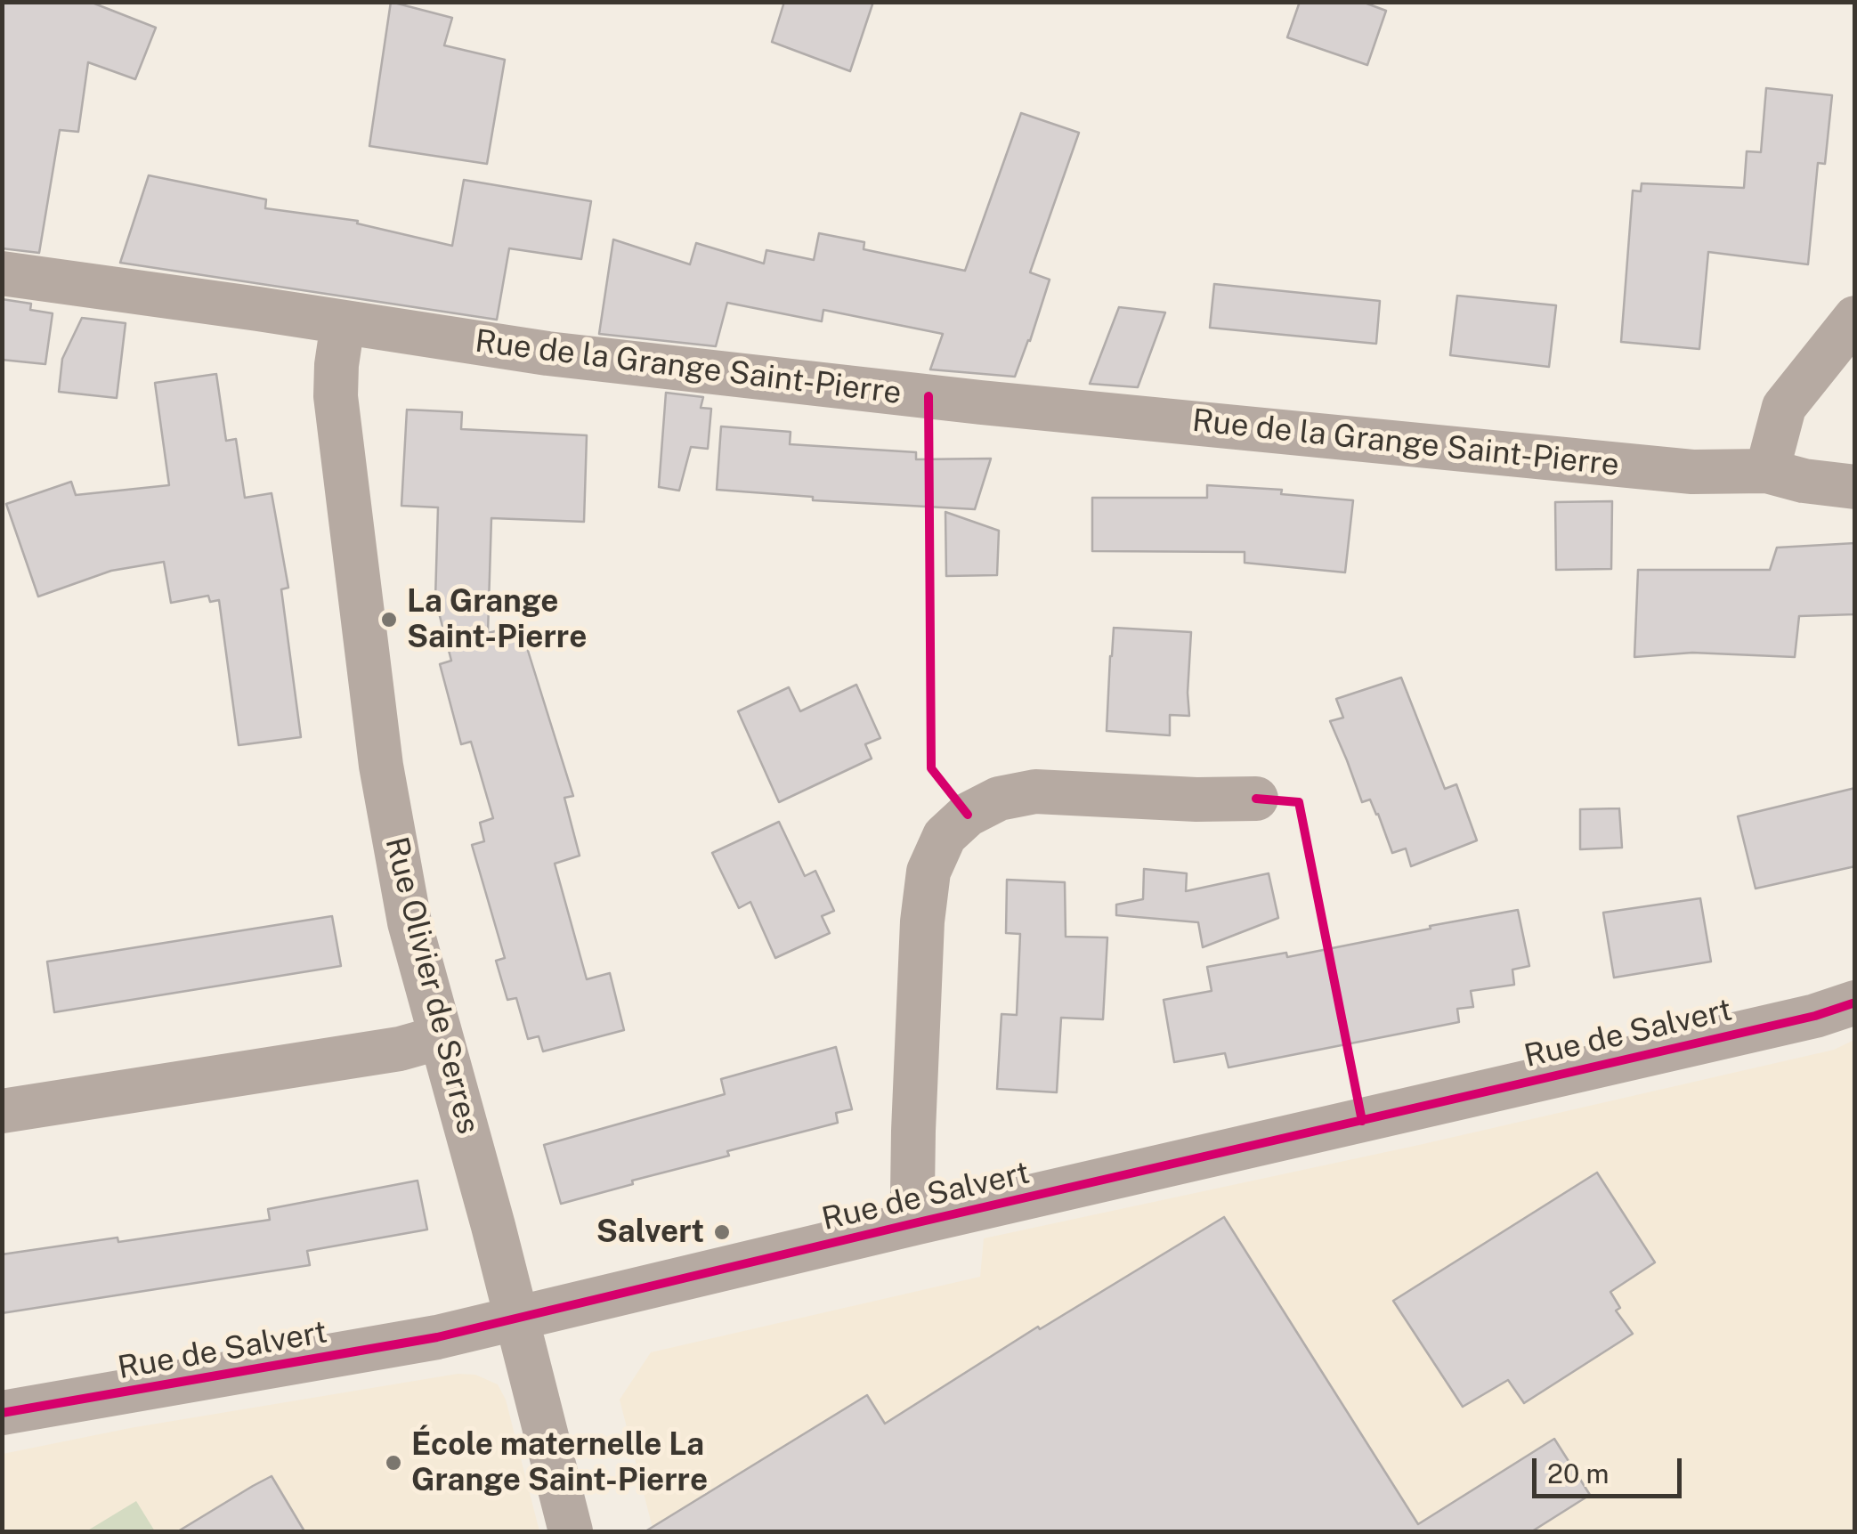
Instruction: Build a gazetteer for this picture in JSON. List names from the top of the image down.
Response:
{
  "streets": {
    "street": ["Rue de la Grange Saint-Pierre", "Rue Olivier de Serres", "Rue de Salvert"]
  },
  "crossings": [
    ["Rue de la Grange Saint-Pierre", "Rue Olivier de Serres"],
    ["Rue Olivier de Serres", "Rue de Salvert"]
  ],
  "places": ["La Grange Saint-Pierre", "Salvert", "École maternelle La Grange Saint-Pierre"],
  "scale_bar": "20 m"
}
